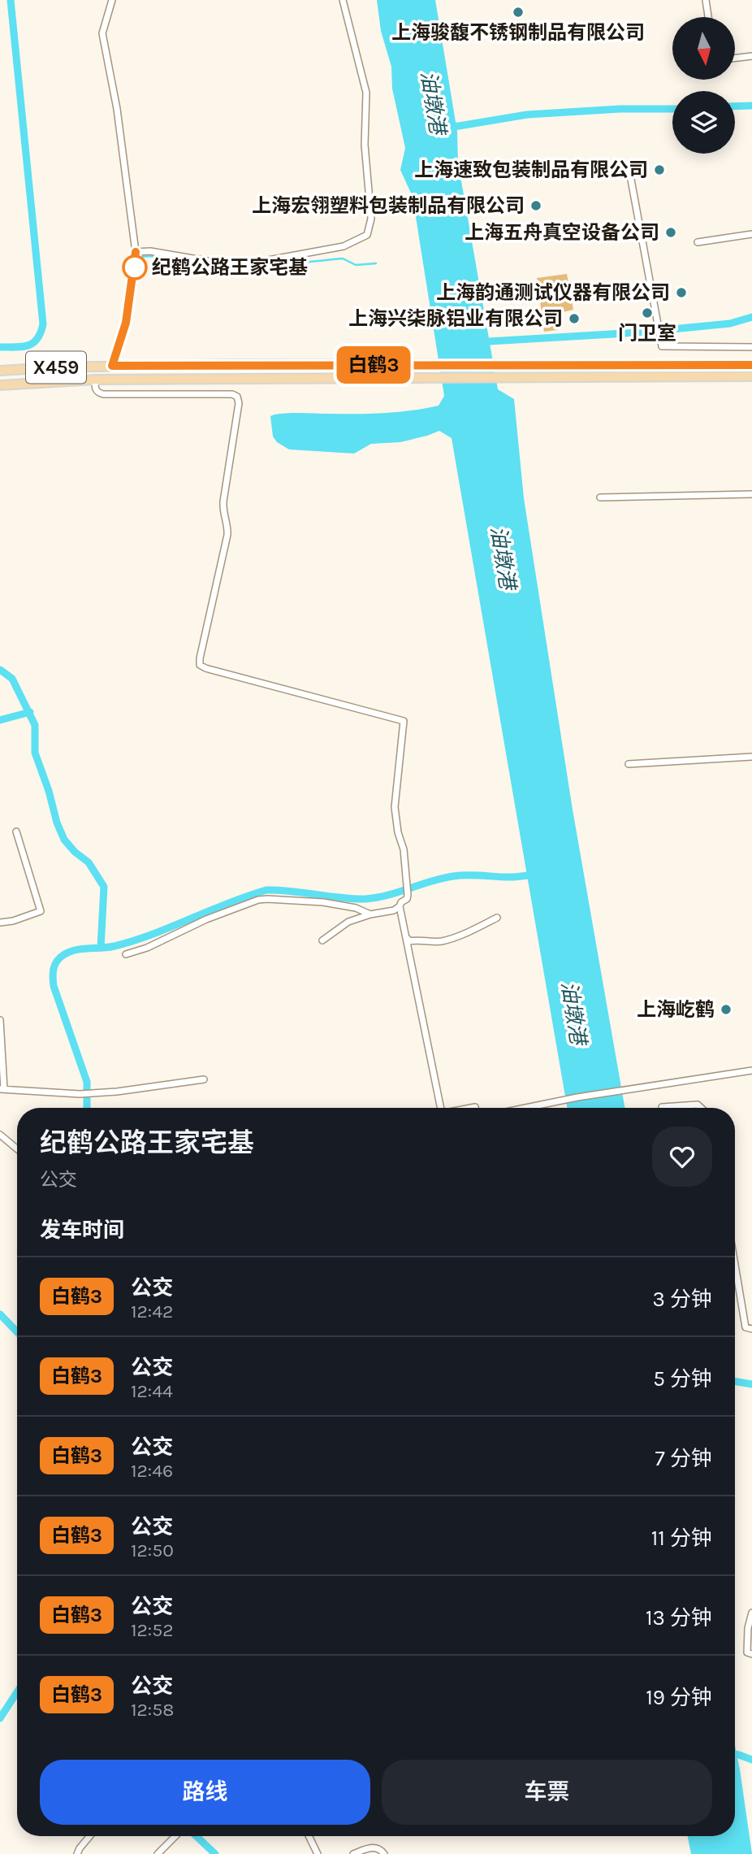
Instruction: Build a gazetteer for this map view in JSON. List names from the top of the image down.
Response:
{
  "streets": {
    "main road": ["X459"]
  },
  "water": ["油墩港"],
  "places": [
    "上海骏馥不锈钢制品有限公司",
    "上海速致包装制品有限公司",
    "上海宏翎塑料包装制品有限公司",
    "上海五舟真空设备公司",
    "纪鹤公路王家宅基",
    "上海韵通测试仪器有限公司",
    "门卫室",
    "上海兴柒脉铝业有限公司",
    "上海屹鹤"
  ],
  "lines": ["bus line 白鹤3"],
  "north": "bottom",
  "page": {
    "on_map": "白鹤3",
    "heading": [
      ["纪鹤公路王家宅基", "公交"],
      "发车时间"
    ],
    "list": [
      {
        "mark": "白鹤3",
        "name": "公交",
        "note": "12:42",
        "value": "3 分钟"
      },
      {
        "mark": "白鹤3",
        "name": "公交",
        "note": "12:44",
        "value": "5 分钟"
      },
      {
        "mark": "白鹤3",
        "name": "公交",
        "note": "12:46",
        "value": "7 分钟"
      },
      {
        "mark": "白鹤3",
        "name": "公交",
        "note": "12:50",
        "value": "11 分钟"
      },
      {
        "mark": "白鹤3",
        "name": "公交",
        "note": "12:52",
        "value": "13 分钟"
      },
      {
        "mark": "白鹤3",
        "name": "公交",
        "note": "12:58",
        "value": "19 分钟"
      }
    ],
    "buttons": ["路线", "车票"]
  }
}
